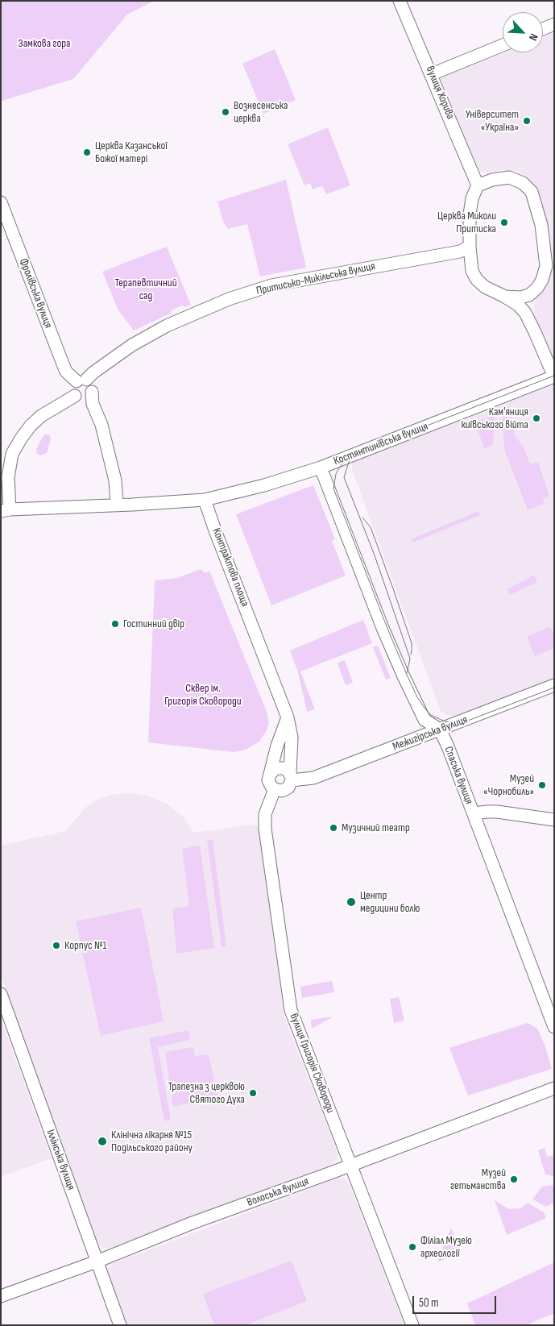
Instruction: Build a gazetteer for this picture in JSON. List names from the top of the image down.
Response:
{
  "streets": {
    "street": [
      "вулиця Хорива",
      "Притисько-Микільська вулиця",
      "Фролівська вулиця",
      "Костянтинівська вулиця",
      "Контрактова площа",
      "Межигірська вулиця",
      "Спаська вулиця",
      "вулиця Григорія Сковороди",
      "Іллінська вулиця",
      "Волоська вулиця"
    ]
  },
  "crossings": [
    ["вулиця Хорива", "Притисько-Микільська вулиця"],
    ["Притисько-Микільська вулиця", "Фролівська вулиця"],
    ["Костянтинівська вулиця", "Контрактова площа"],
    ["Контрактова площа", "Межигірська вулиця"],
    ["Контрактова площа", "вулиця Григорія Сковороди"],
    ["Межигірська вулиця", "Спаська вулиця"],
    ["Межигірська вулиця", "вулиця Григорія Сковороди"],
    ["вулиця Григорія Сковороди", "Волоська вулиця"],
    ["Іллінська вулиця", "Волоська вулиця"]
  ],
  "parks": ["Замкова гора", "Терапевтичний сад", "Сквер ім. Григорія Сковороди"],
  "places": [
    "Вознесенська церква",
    "Університет «Україна»",
    "Церква Казанської Божої матері",
    "Церква Миколи Притиска",
    "Кам'яниця київського війта",
    "Гостинний двір",
    "Музей «Чорнобиль»",
    "Музичний театр",
    "Центр медицини болю",
    "Корпус №1",
    "Трапезна з церквою Святого Духа",
    "Клінічна лікарня №15 Подільського району",
    "Музей гетьманства",
    "Філіал Музею археології"
  ],
  "scale_bar": "50 m",
  "north": "bottom right"
}
